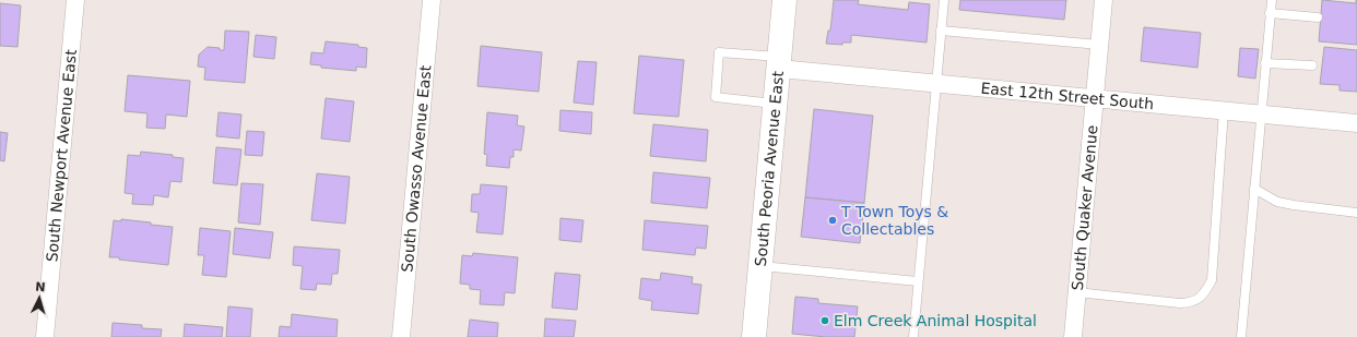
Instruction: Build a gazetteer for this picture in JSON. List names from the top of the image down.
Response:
{
  "streets": {
    "main road": ["South Peoria Avenue East"],
    "street": [
      "East 12th Street South",
      "South Newport Avenue East",
      "South Owasso Avenue East",
      "South Quaker Avenue"
    ]
  },
  "crossings": [
    ["East 12th Street South", "South Peoria Avenue East"],
    ["East 12th Street South", "South Quaker Avenue"]
  ],
  "places": ["T Town Toys & Collectables", "Elm Creek Animal Hospital"],
  "north": "top"
}
